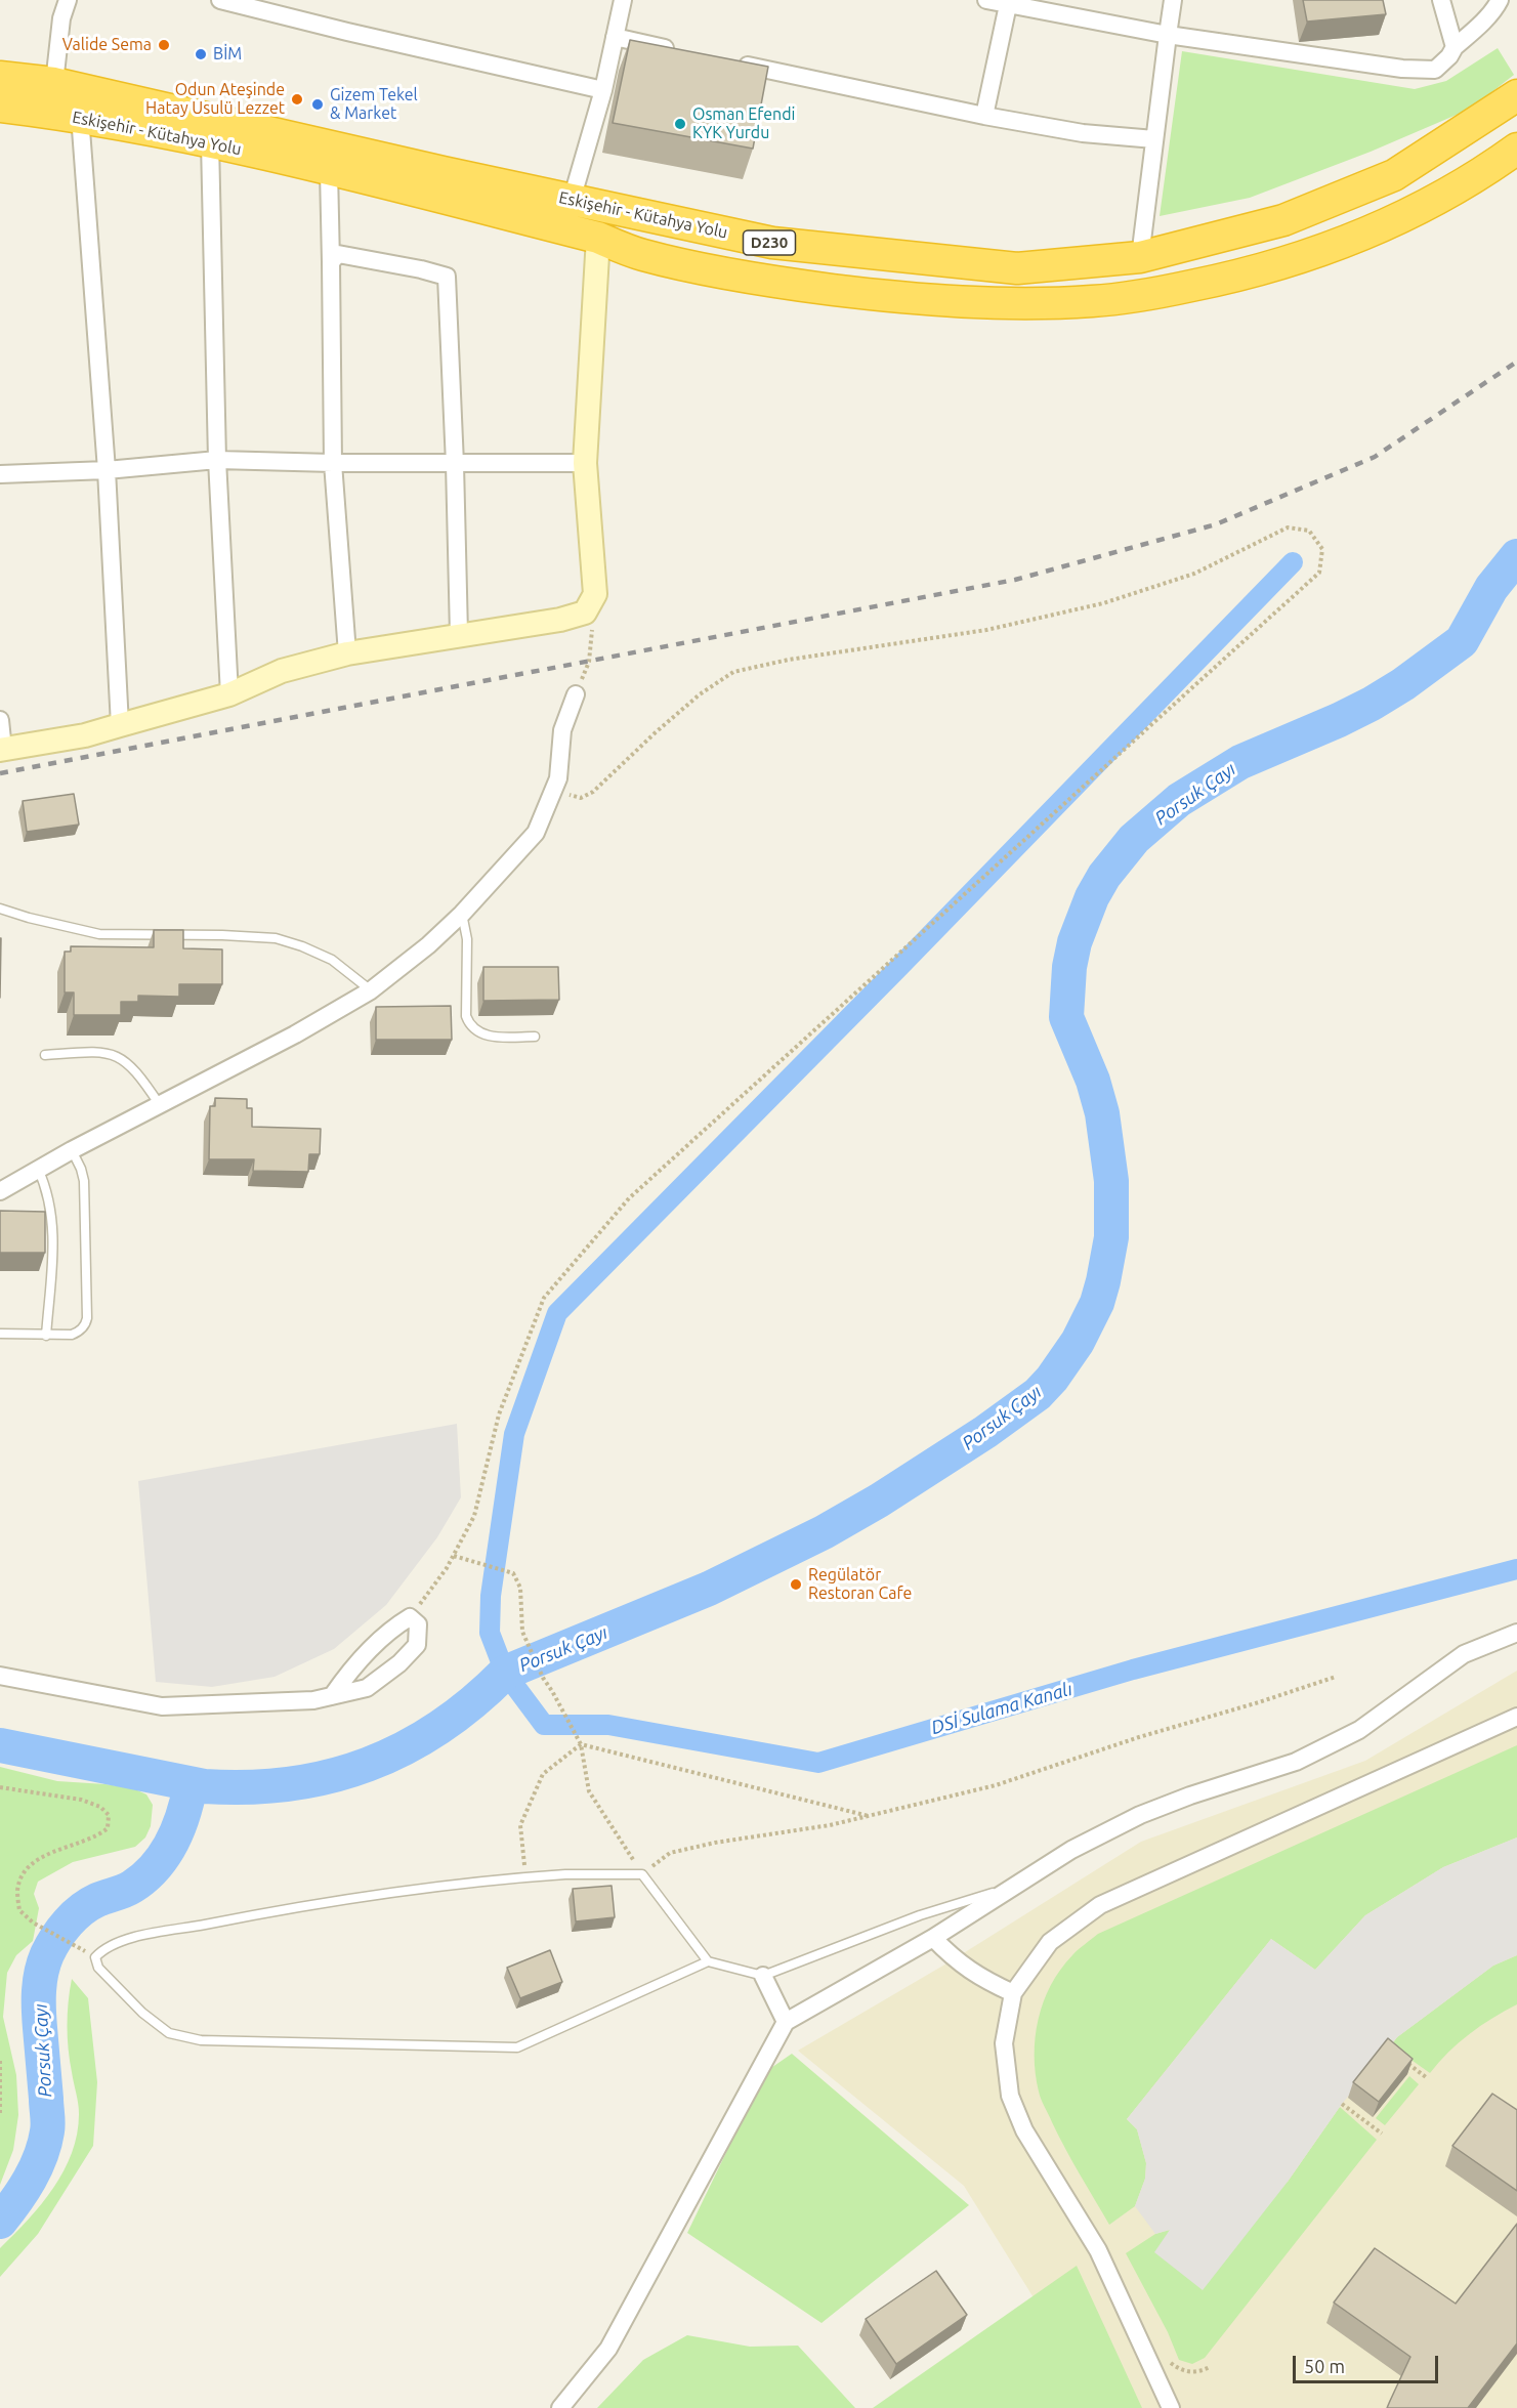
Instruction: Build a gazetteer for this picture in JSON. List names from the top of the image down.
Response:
{
  "streets": {
    "highway": ["Eskişehir - Kütahya Yolu", "D230"]
  },
  "water": ["Porsuk Çayı", "DSİ Sulama Kanalı"],
  "places": [
    "Valide Sema",
    "BİM",
    "Odun Ateşinde Hatay Usulü Lezzet",
    "Gizem Tekel & Market",
    "Osman Efendi KYK Yurdu",
    "Regülatör Restoran Cafe"
  ],
  "scale_bar": "50 m"
}
